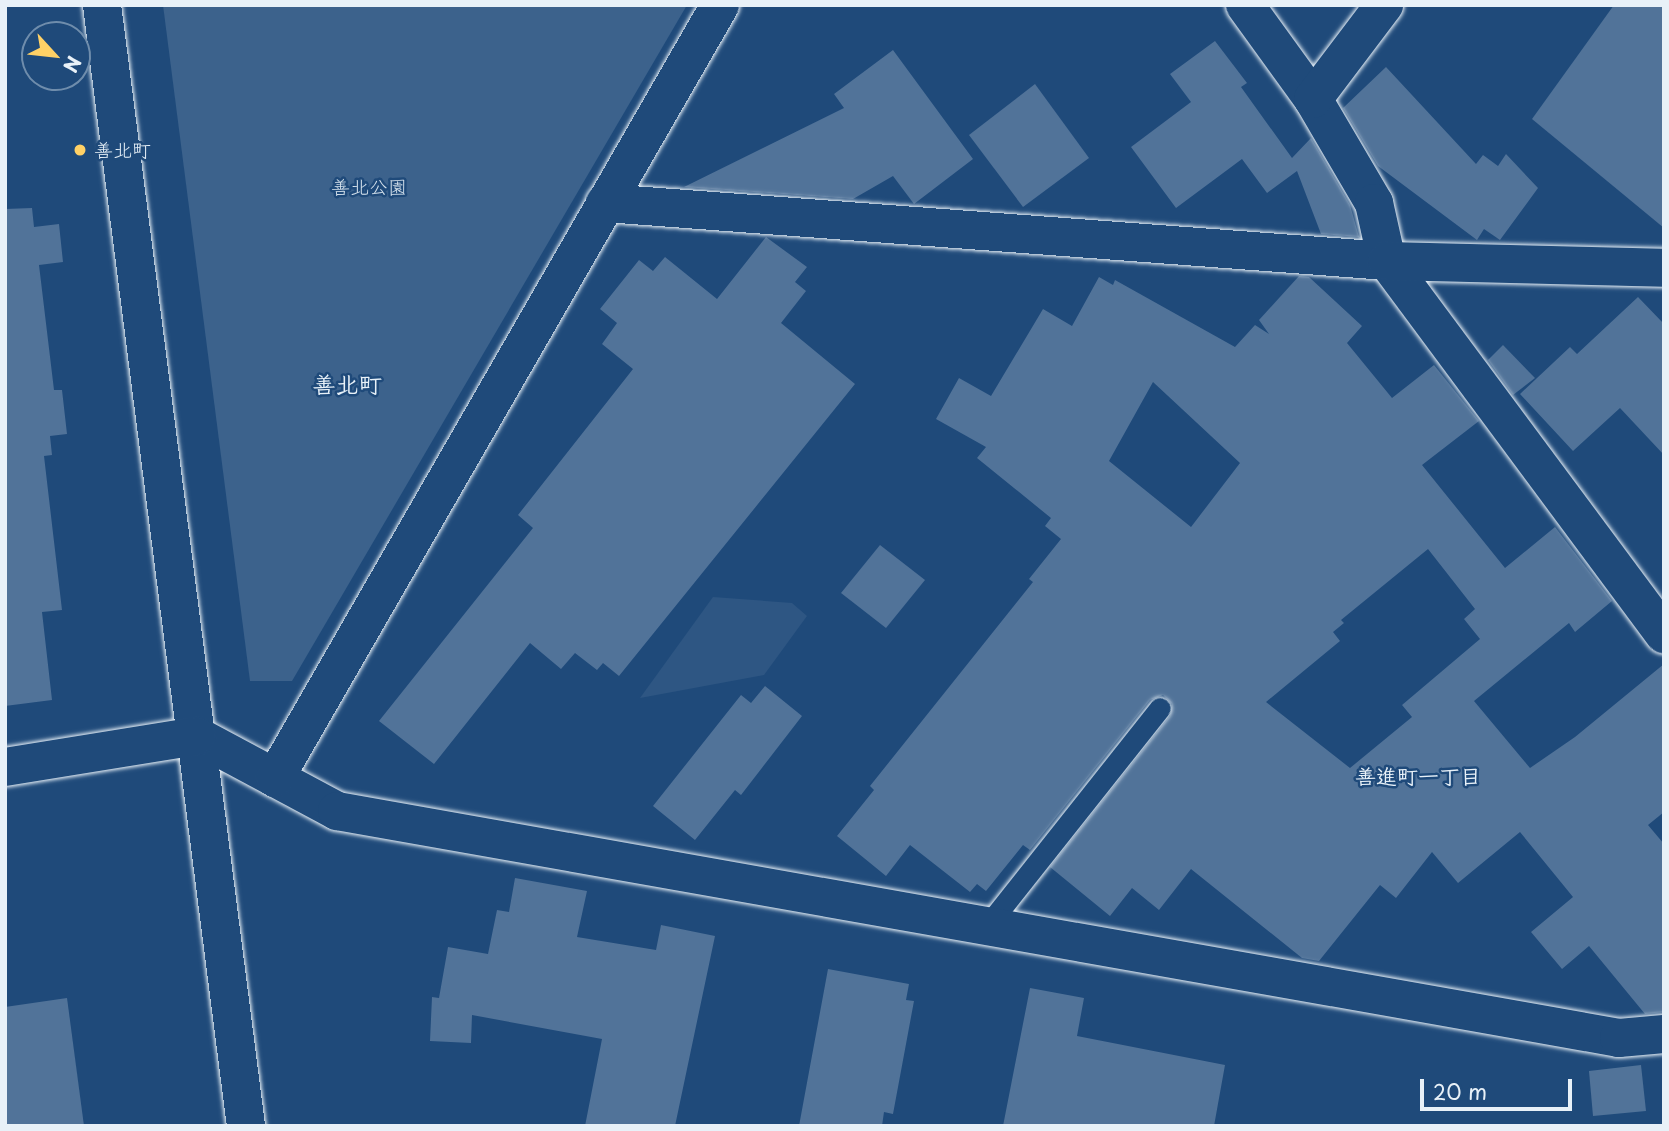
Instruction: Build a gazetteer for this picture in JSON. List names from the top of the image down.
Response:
{
  "districts": ["善北町", "善進町一丁目"],
  "parks": ["善北公園"],
  "places": ["善北町"],
  "scale_bar": "20 m",
  "north": "bottom right"
}
